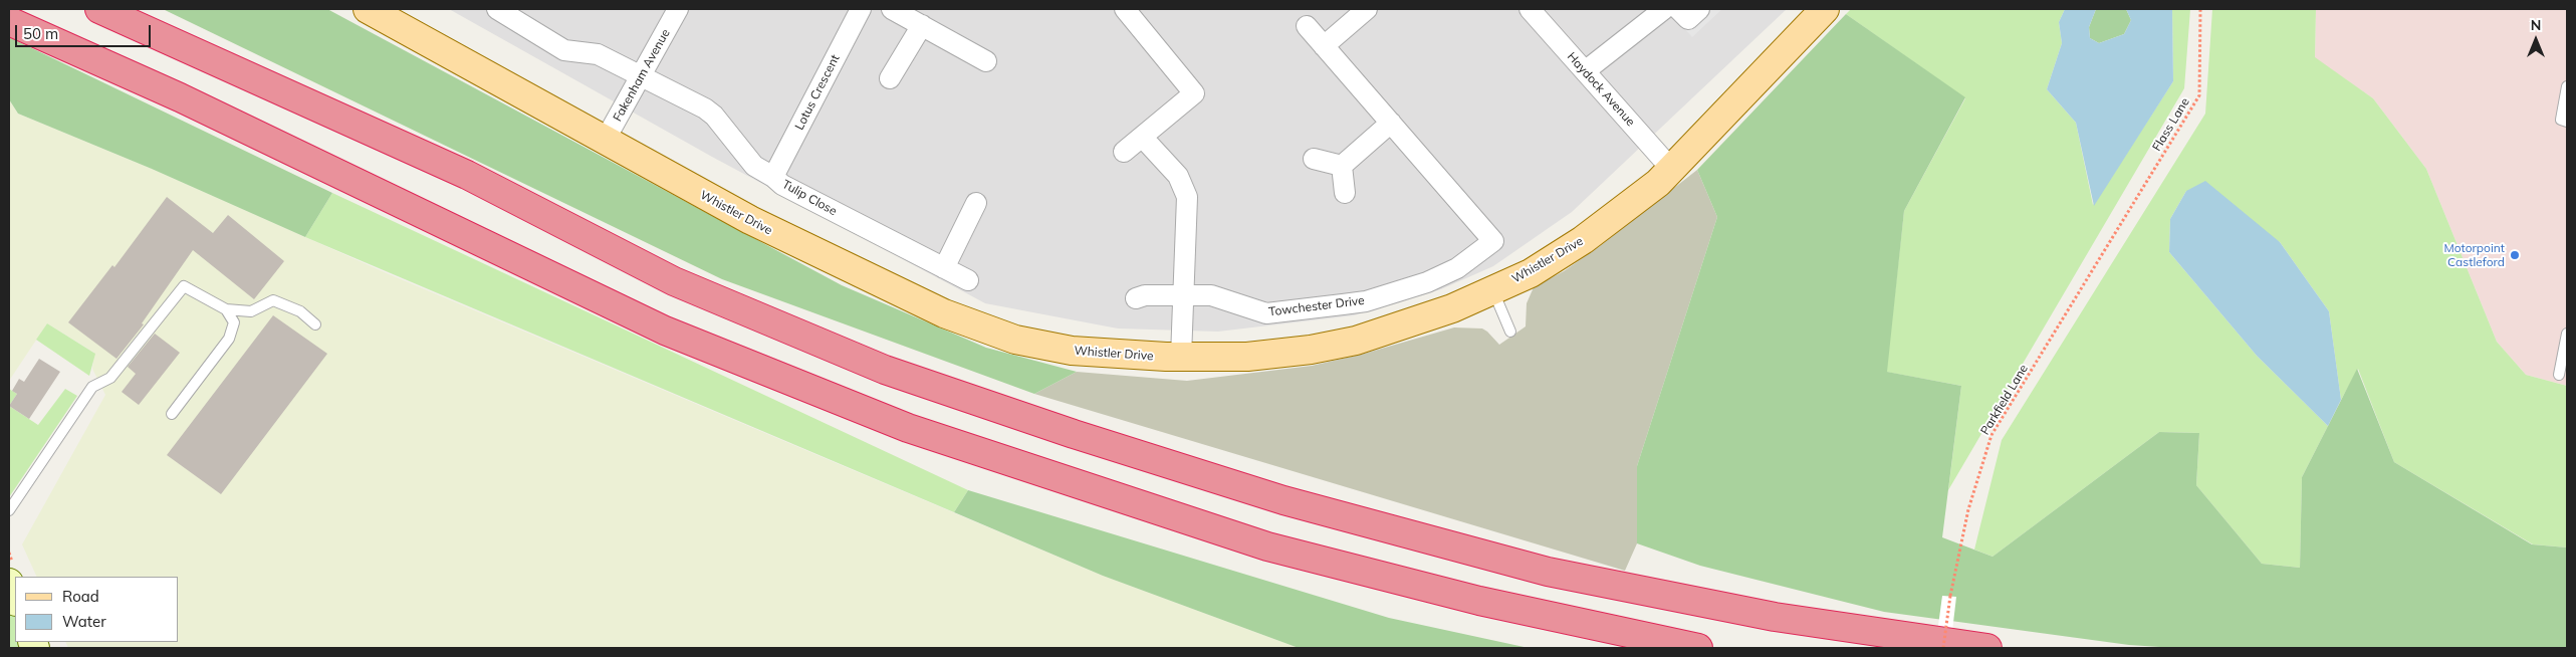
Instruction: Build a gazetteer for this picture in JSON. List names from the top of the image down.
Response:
{
  "streets": {
    "main road": ["Whistler Drive"],
    "street": [
      "Fakenham Avenue",
      "Haydock Avenue",
      "Lotus Crescent",
      "Tulip Close",
      "Towchester Drive"
    ],
    "path": ["Flass Lane", "Parkfield Lane"]
  },
  "crossings": [
    ["Fakenham Avenue", "Tulip Close"],
    ["Fakenham Avenue", "Whistler Drive"],
    ["Haydock Avenue", "Whistler Drive"],
    ["Lotus Crescent", "Tulip Close"],
    ["Flass Lane", "Parkfield Lane"]
  ],
  "places": ["Motorpoint Castleford"],
  "legend": ["Road", "Water"],
  "scale_bar": "50 m",
  "north": "top"
}
